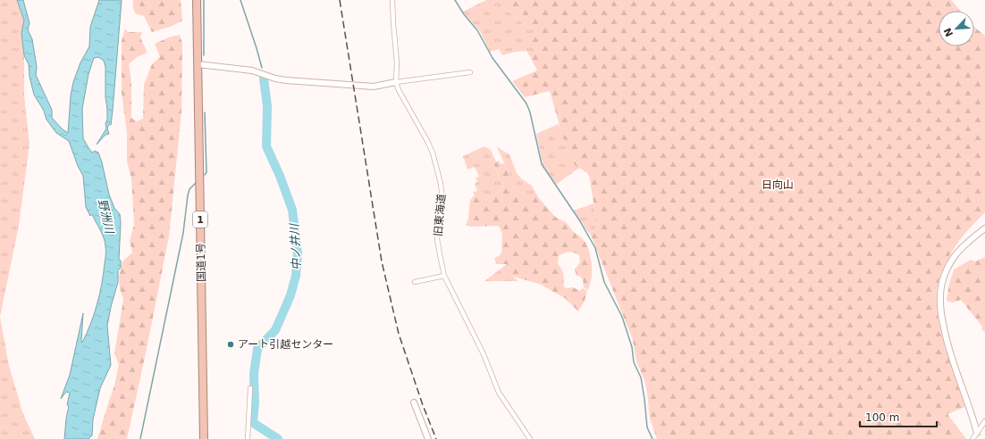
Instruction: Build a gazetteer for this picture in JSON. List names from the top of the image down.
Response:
{
  "streets": {
    "highway": ["1", "国道1号"],
    "street": ["旧東海道"]
  },
  "water": ["野洲川", "中ノ井川"],
  "parks": ["日向山"],
  "places": ["アート引越センター"],
  "scale_bar": "100 m",
  "north": "bottom left"
}
